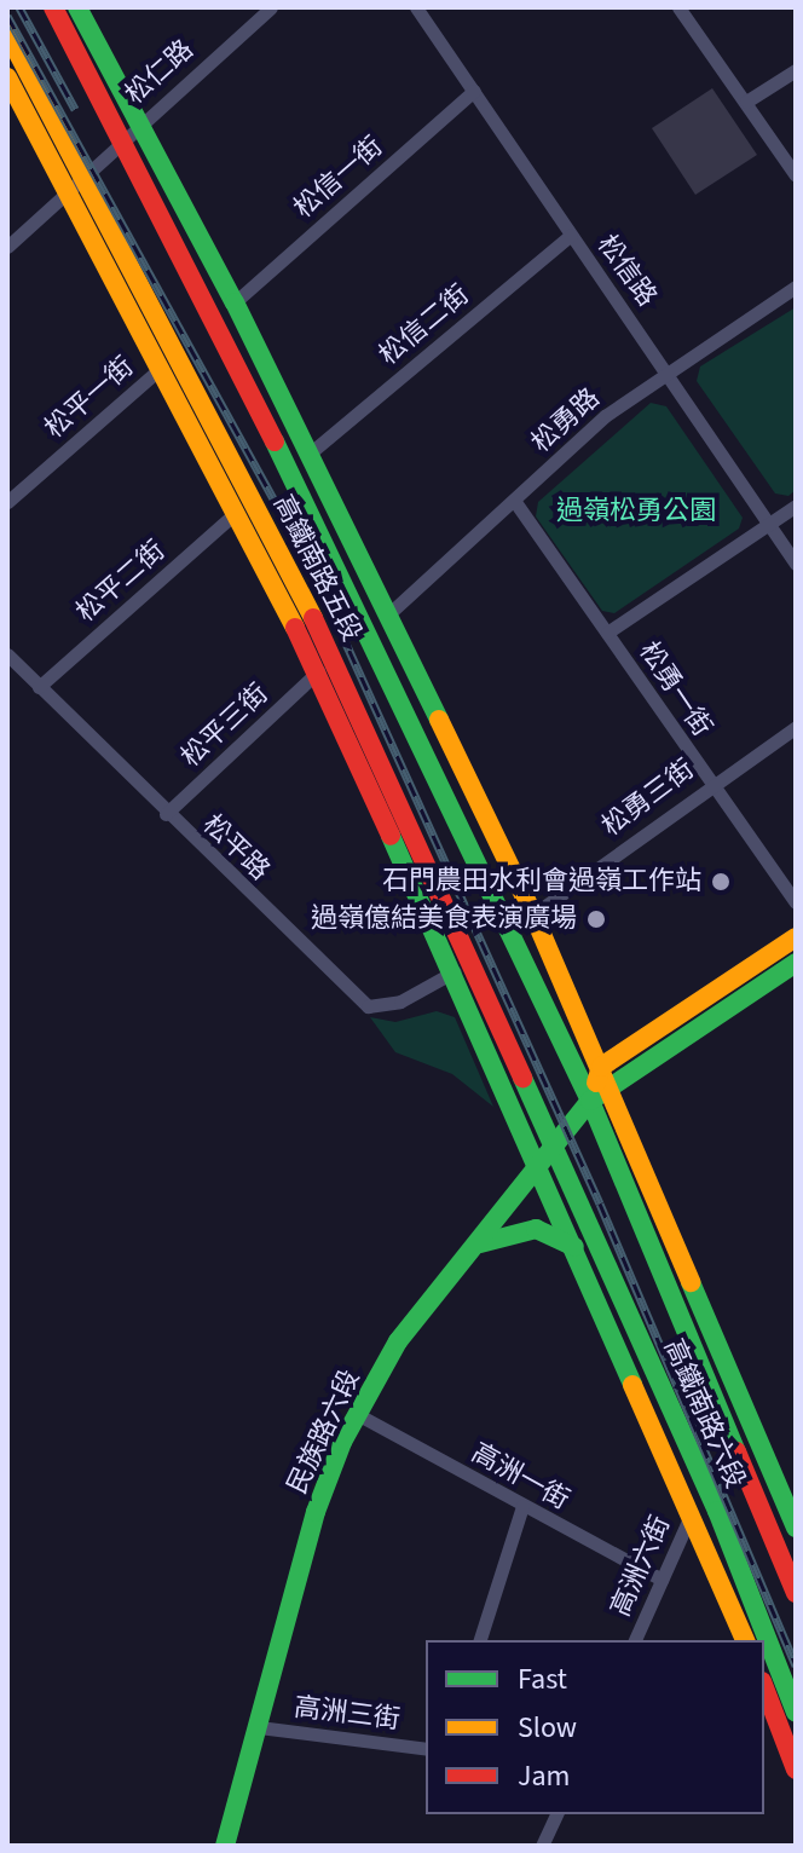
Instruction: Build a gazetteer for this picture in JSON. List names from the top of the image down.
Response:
{
  "streets": {
    "main road": ["高鐵南路五段", "高鐵南路六段", "民族路六段"],
    "street": [
      "松仁路",
      "松信一街",
      "松信路",
      "松信二街",
      "松平一街",
      "松勇路",
      "松平二街",
      "松勇一街",
      "松平三街",
      "松勇三街",
      "松平路",
      "高洲一街",
      "高洲六街",
      "高洲三街"
    ]
  },
  "crossings": [
    ["松仁路", "高鐵南路五段"],
    ["松信一街", "松信路"],
    ["松信一街", "高鐵南路五段"],
    ["松信路", "松信二街"],
    ["松信路", "松勇路"],
    ["松信二街", "高鐵南路五段"],
    ["松平一街", "高鐵南路五段"],
    ["松勇路", "高鐵南路五段"],
    ["松勇路", "松勇一街"],
    ["高鐵南路五段", "松平二街"],
    ["高鐵南路五段", "松平三街"],
    ["高鐵南路五段", "松勇三街"],
    ["高鐵南路五段", "松平路"],
    ["高鐵南路五段", "高鐵南路六段"],
    ["高鐵南路五段", "民族路六段"],
    ["松平二街", "松平路"],
    ["松勇一街", "松勇三街"],
    ["松平三街", "松平路"],
    ["高鐵南路六段", "民族路六段"],
    ["高鐵南路六段", "高洲六街"],
    ["民族路六段", "高洲一街"],
    ["民族路六段", "高洲三街"],
    ["高洲一街", "高洲六街"]
  ],
  "parks": ["過嶺松勇公園"],
  "places": ["石門農田水利會過嶺工作站", "過嶺億結美食表演廣場"],
  "legend": ["Fast", "Slow", "Jam"]
}
